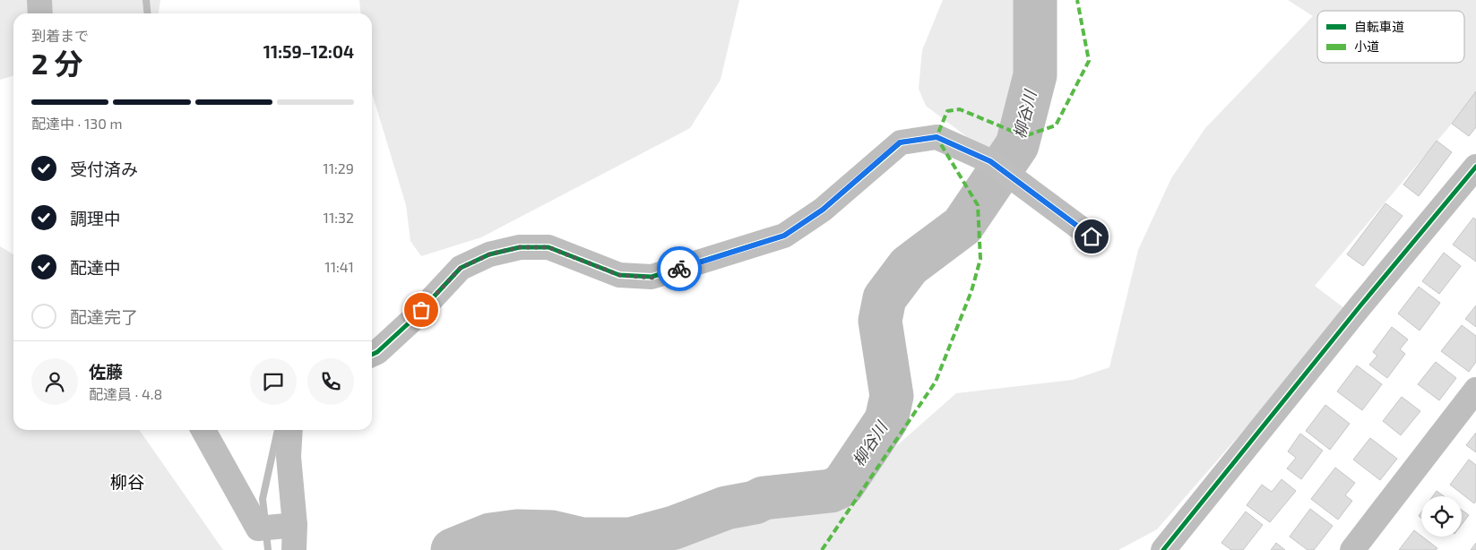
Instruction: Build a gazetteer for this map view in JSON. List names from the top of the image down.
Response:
{
  "districts": ["柳谷"],
  "water": ["柳谷川"],
  "legend": ["自転車道", "小道"],
  "page": {
    "heading": ["2 分", "到着まで", "11:59–12:04"],
    "panel": ["佐藤", "配達員 · 4.8"],
    "bar": "配達中 · 130 m",
    "list": [
      ["受付済み", "11:29"],
      ["調理中", "11:32"],
      ["配達中", "11:41"],
      "配達完了"
    ]
  }
}
